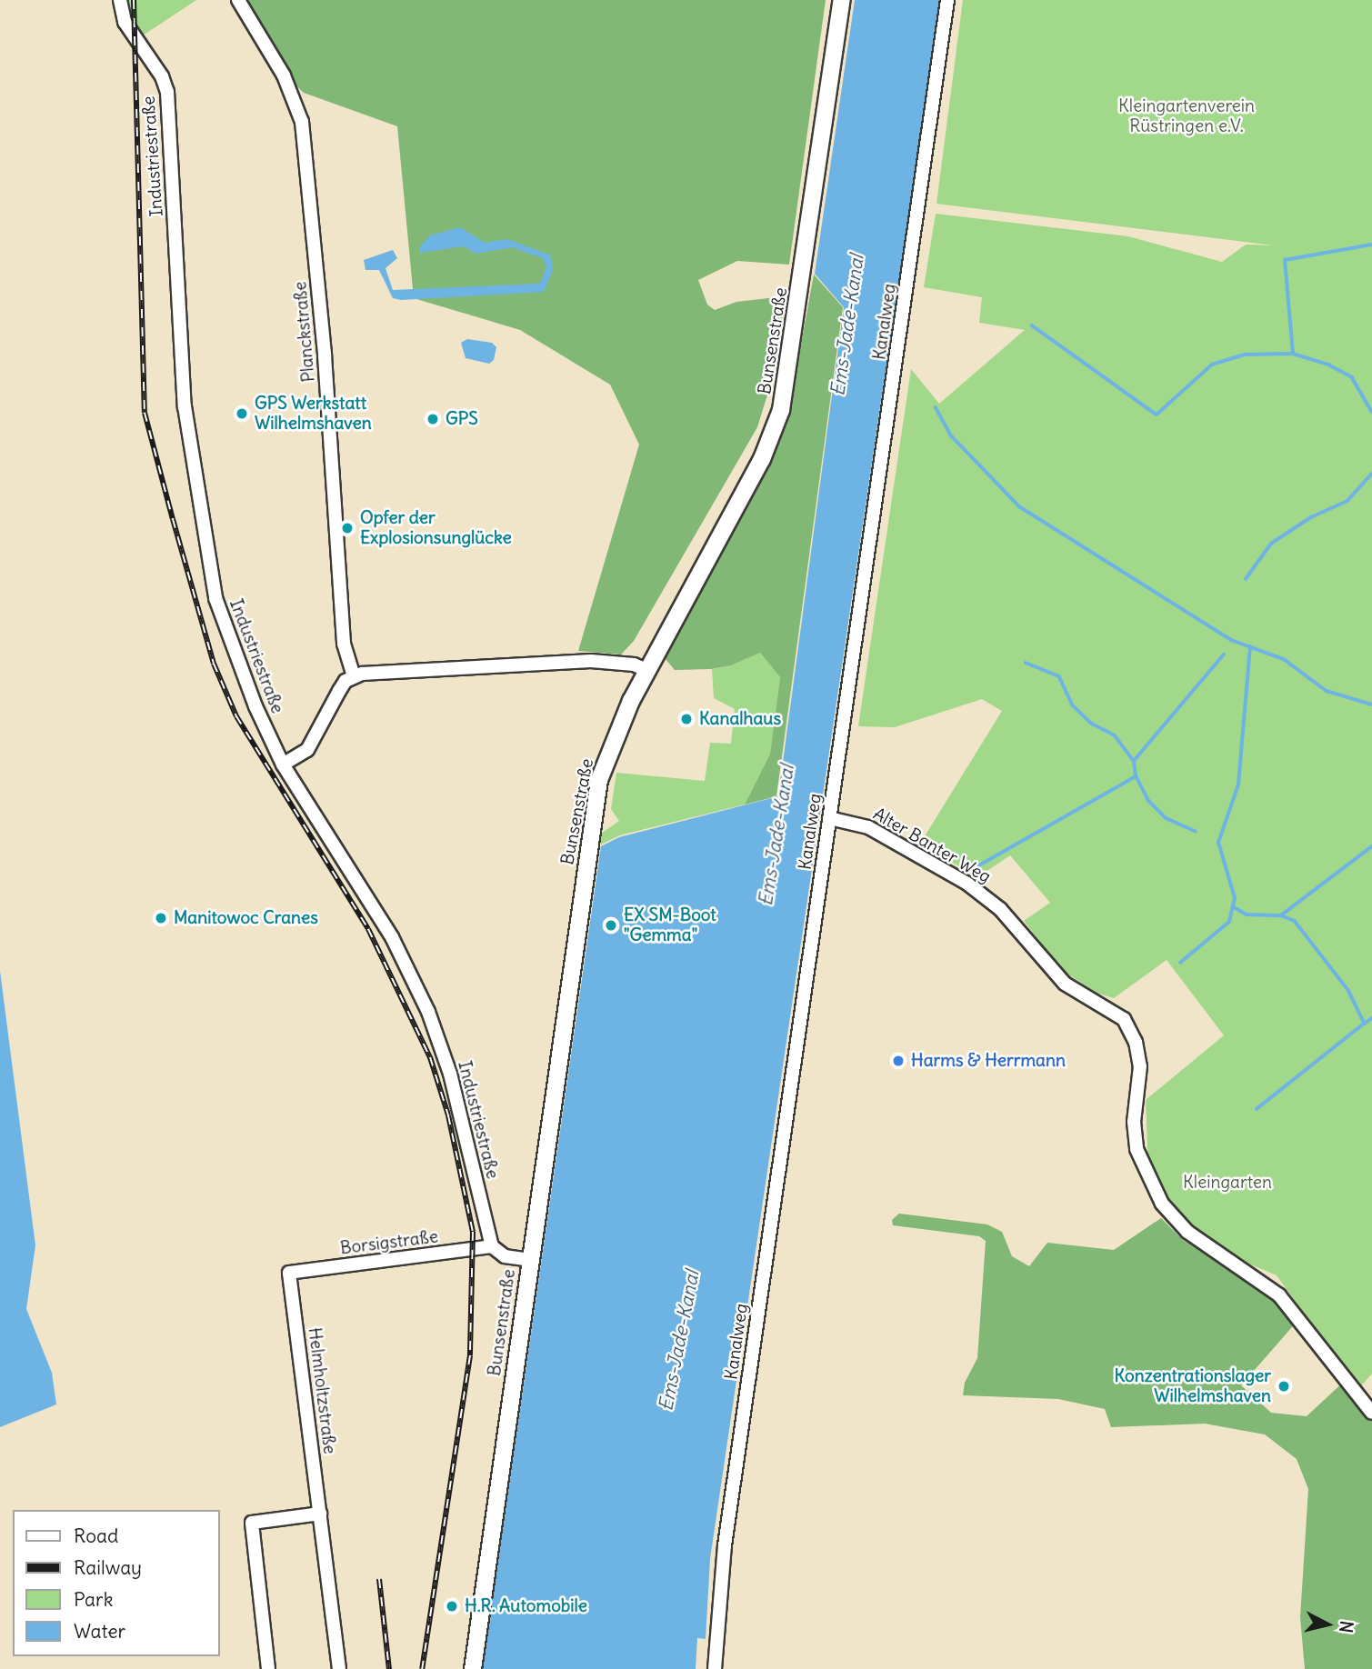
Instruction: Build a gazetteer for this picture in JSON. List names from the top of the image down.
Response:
{
  "streets": {
    "street": [
      "Industriestraße",
      "Kanalweg",
      "Planckstraße",
      "Bunsenstraße",
      "Alter Banter Weg",
      "Borsigstraße",
      "Helmholtzstraße"
    ]
  },
  "crossings": [
    ["Industriestraße", "Borsigstraße"],
    ["Kanalweg", "Alter Banter Weg"],
    ["Borsigstraße", "Helmholtzstraße"]
  ],
  "water": ["Ems-Jade-Kanal"],
  "parks": ["Kleingartenverein Rüstringen e.V.", "Kleingarten"],
  "places": [
    "GPS Werkstatt Wilhelmshaven",
    "GPS",
    "Opfer der Explosionsunglücke",
    "Kanalhaus",
    "Manitowoc Cranes",
    "EX SM-Boot \"Gemma\"",
    "Harms & Herrmann",
    "Konzentrationslager Wilhelmshaven",
    "H.R. Automobile"
  ],
  "legend": [
    "Road",
    "Railway",
    "Park",
    "Water"
  ],
  "north": "right"
}
